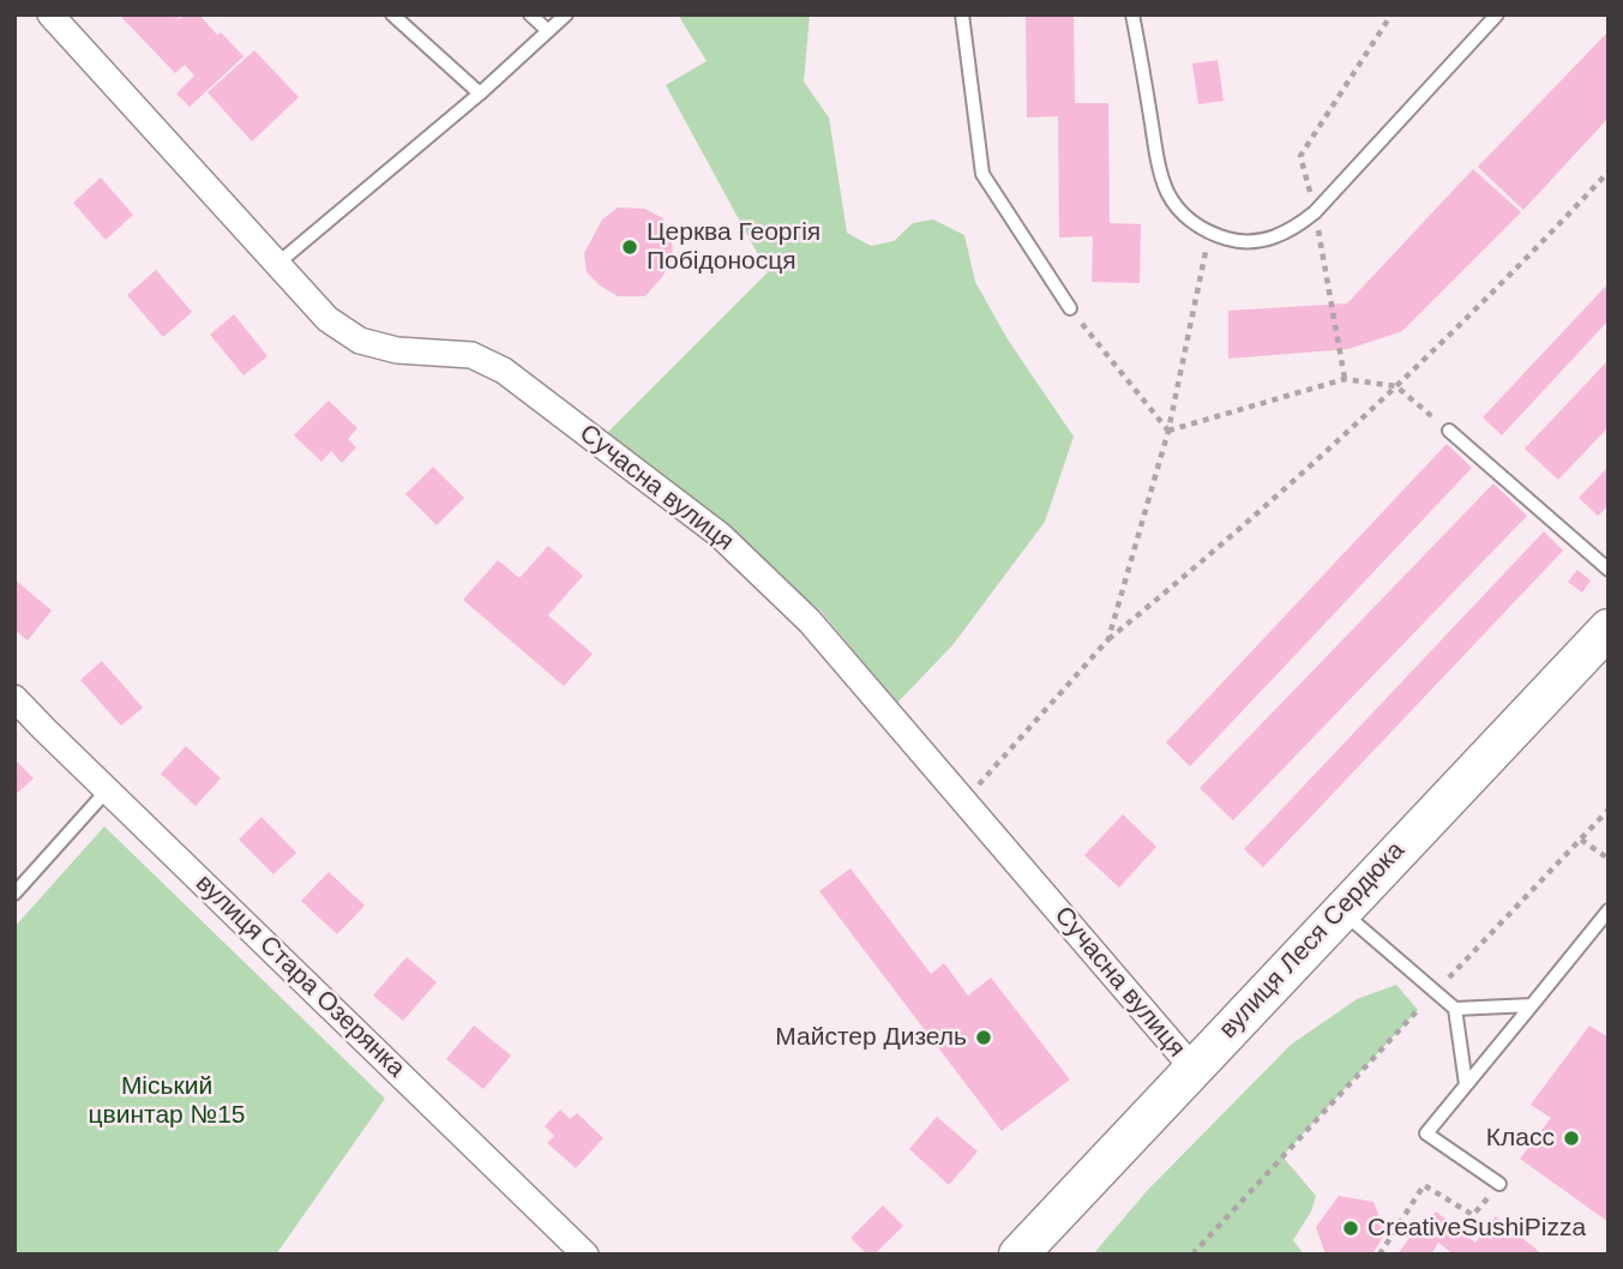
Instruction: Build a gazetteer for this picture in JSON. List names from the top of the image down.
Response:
{
  "streets": {
    "main road": ["вулиця Леся Сердюка"],
    "street": ["Сучасна вулиця", "вулиця Стара Озерянка"]
  },
  "crossings": [
    ["Сучасна вулиця", "вулиця Леся Сердюка"]
  ],
  "parks": ["Міський цвинтар №15"],
  "places": [
    "Церква Георгія Побідоносця",
    "Майстер Дизель",
    "Класс",
    "CreativeSushiPizza"
  ]
}
